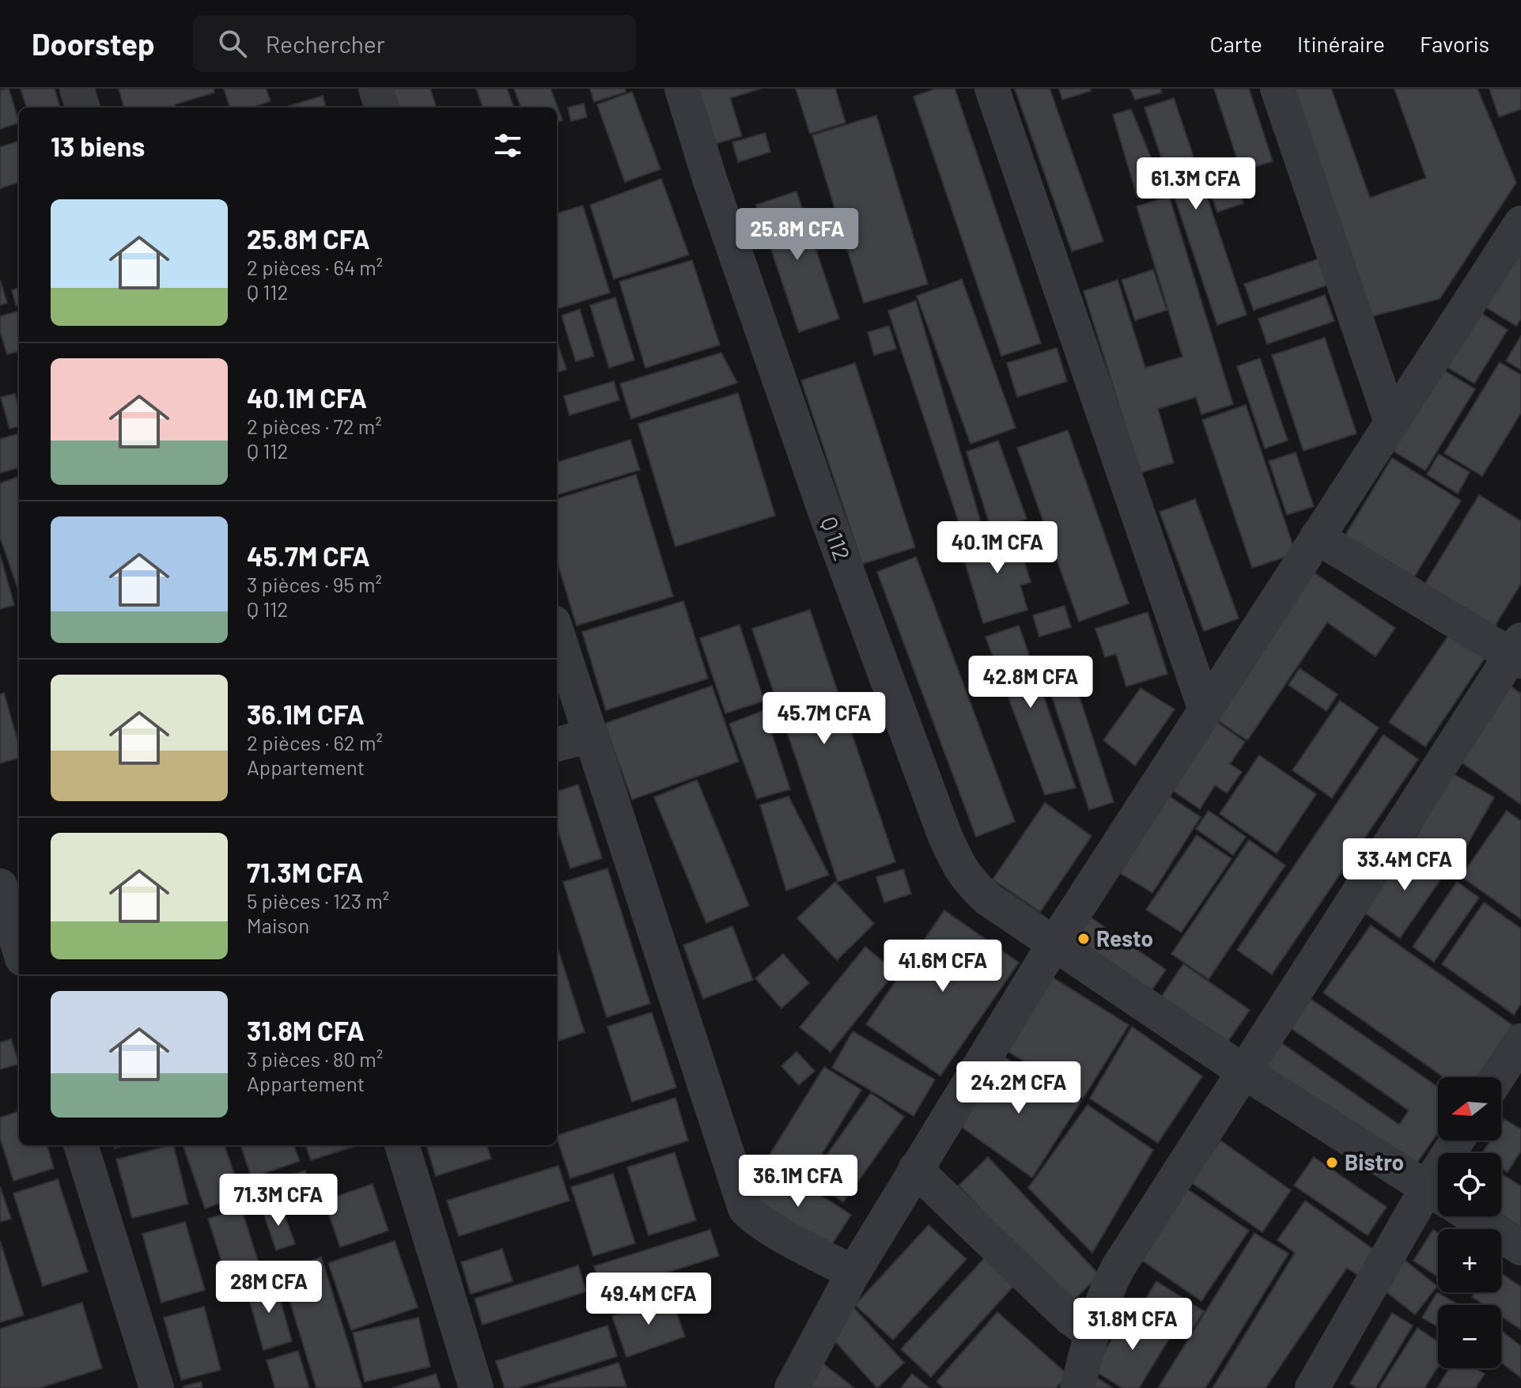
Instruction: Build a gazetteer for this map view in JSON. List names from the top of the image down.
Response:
{
  "streets": {
    "street": ["Q 112"]
  },
  "places": ["Resto", "Bistro"],
  "north": "left",
  "page": {
    "header": "Doorstep",
    "search": "Rechercher",
    "nav": ["Carte", "Itinéraire", "Favoris"],
    "heading": "13 biens",
    "price": [
      "61.3M CFA",
      "25.8M CFA",
      "40.1M CFA",
      "42.8M CFA",
      "45.7M CFA",
      "33.4M CFA",
      "41.6M CFA",
      "24.2M CFA",
      "36.1M CFA",
      "71.3M CFA",
      "28M CFA",
      "49.4M CFA",
      "31.8M CFA"
    ],
    "list": [
      {
        "name": "25.8M CFA",
        "note": "2 pièces · 64 m² · Q 112"
      },
      {
        "name": "40.1M CFA",
        "note": "2 pièces · 72 m² · Q 112"
      },
      {
        "name": "45.7M CFA",
        "note": "3 pièces · 95 m² · Q 112"
      },
      {
        "name": "36.1M CFA",
        "note": "2 pièces · 62 m² · Appartement"
      },
      {
        "name": "71.3M CFA",
        "note": "5 pièces · 123 m² · Maison"
      },
      {
        "name": "31.8M CFA",
        "note": "3 pièces · 80 m² · Appartement"
      }
    ],
    "map_buttons": ["+", "−"]
  }
}
